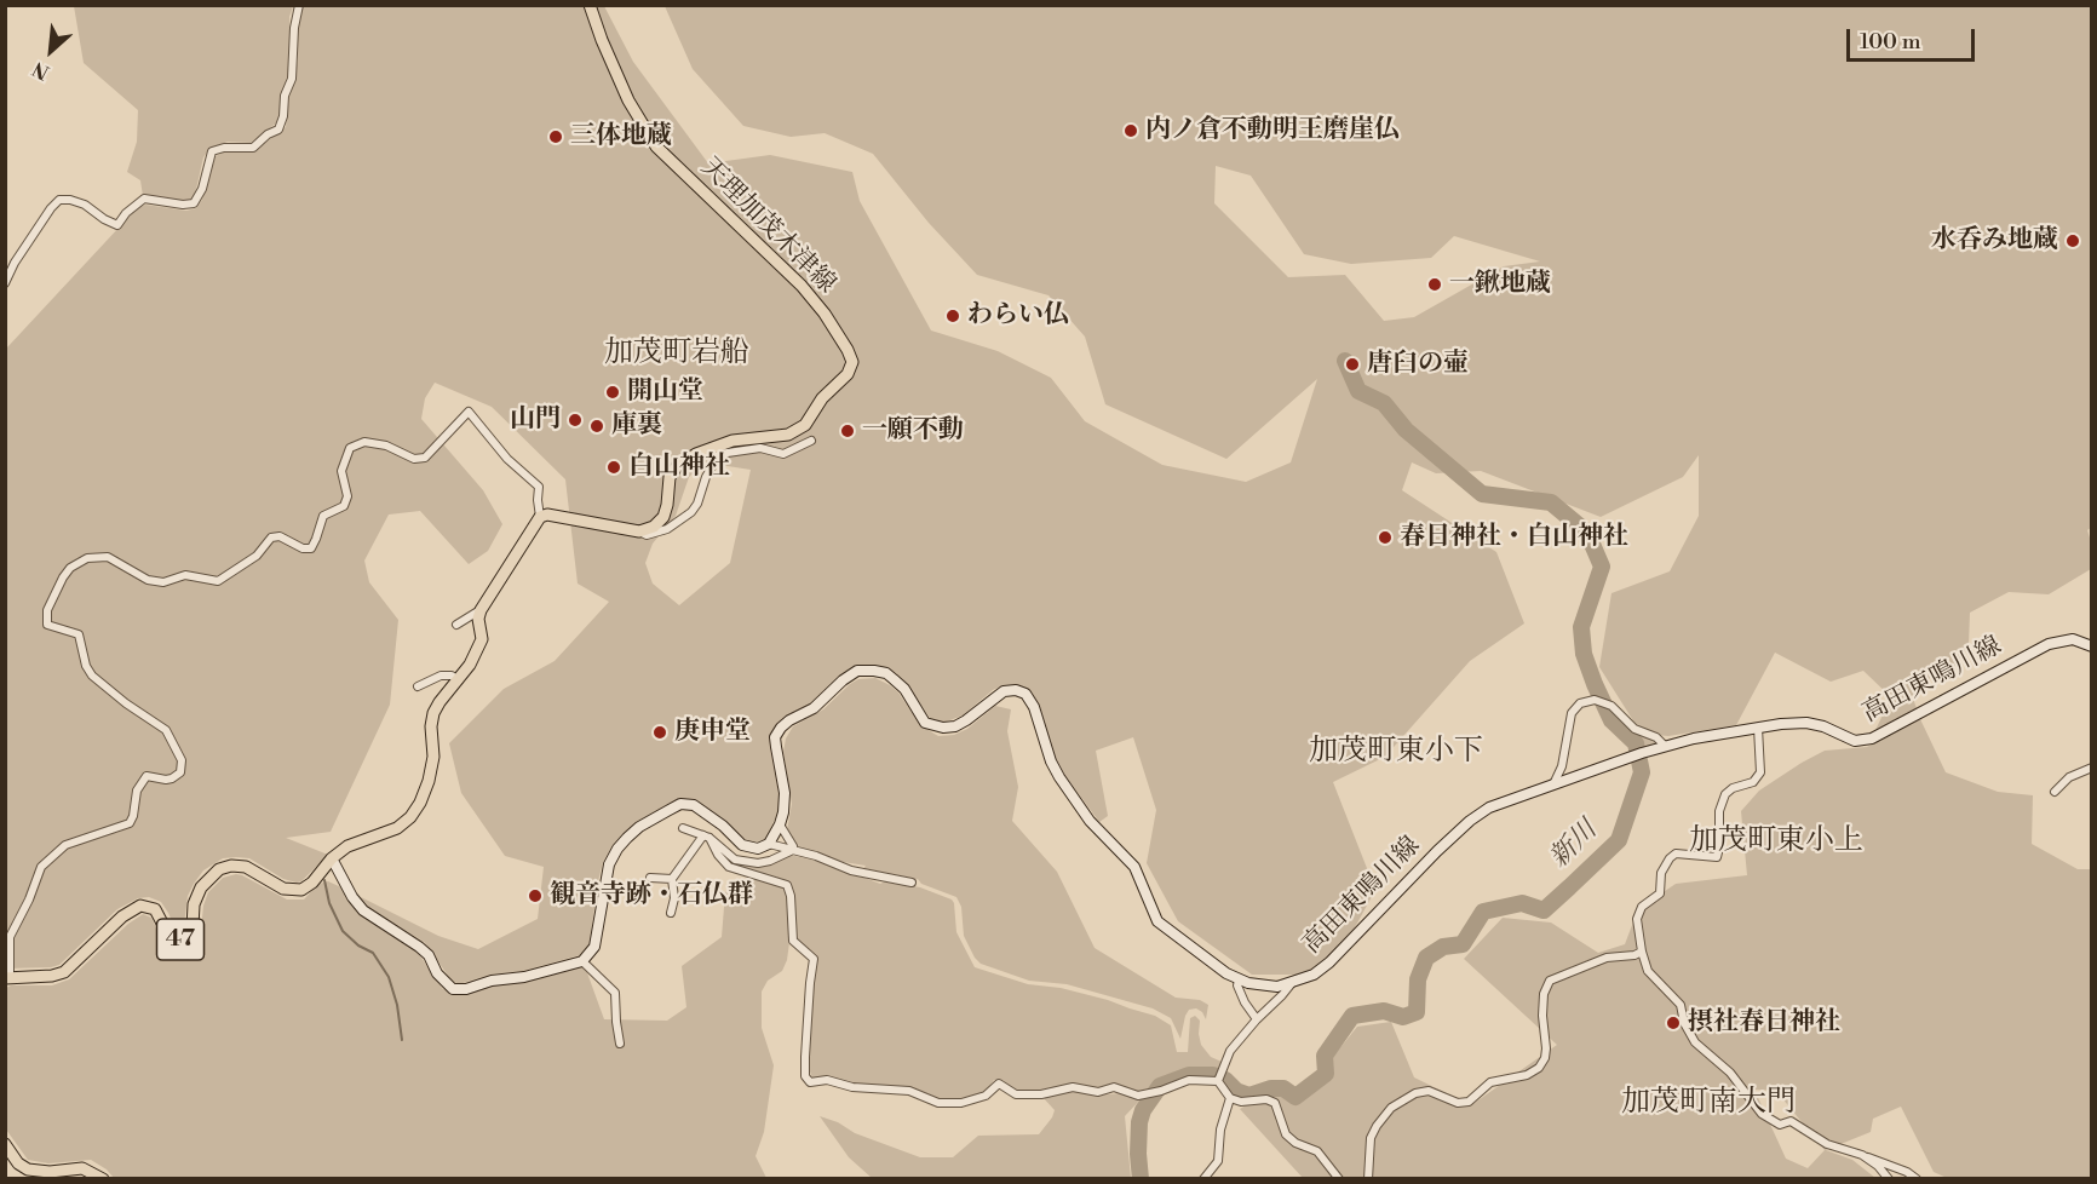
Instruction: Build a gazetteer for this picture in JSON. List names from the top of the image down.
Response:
{
  "streets": {
    "main road": ["天理加茂木津線", "高田東鳴川線", "47"]
  },
  "districts": [
    "加茂町岩船",
    "加茂町東小下",
    "加茂町東小上",
    "加茂町南大門"
  ],
  "water": ["新川"],
  "places": [
    "内ノ倉不動明王磨崖仏",
    "三体地蔵",
    "水呑み地蔵",
    "一鍬地蔵",
    "わらい仏",
    "唐臼の壷",
    "開山堂",
    "山門",
    "庫裏",
    "一願不動",
    "白山神社",
    "春日神社・白山神社",
    "庚申堂",
    "観音寺跡・石仏群",
    "摂社春日神社"
  ],
  "scale_bar": "100 m",
  "north": "bottom left"
}
